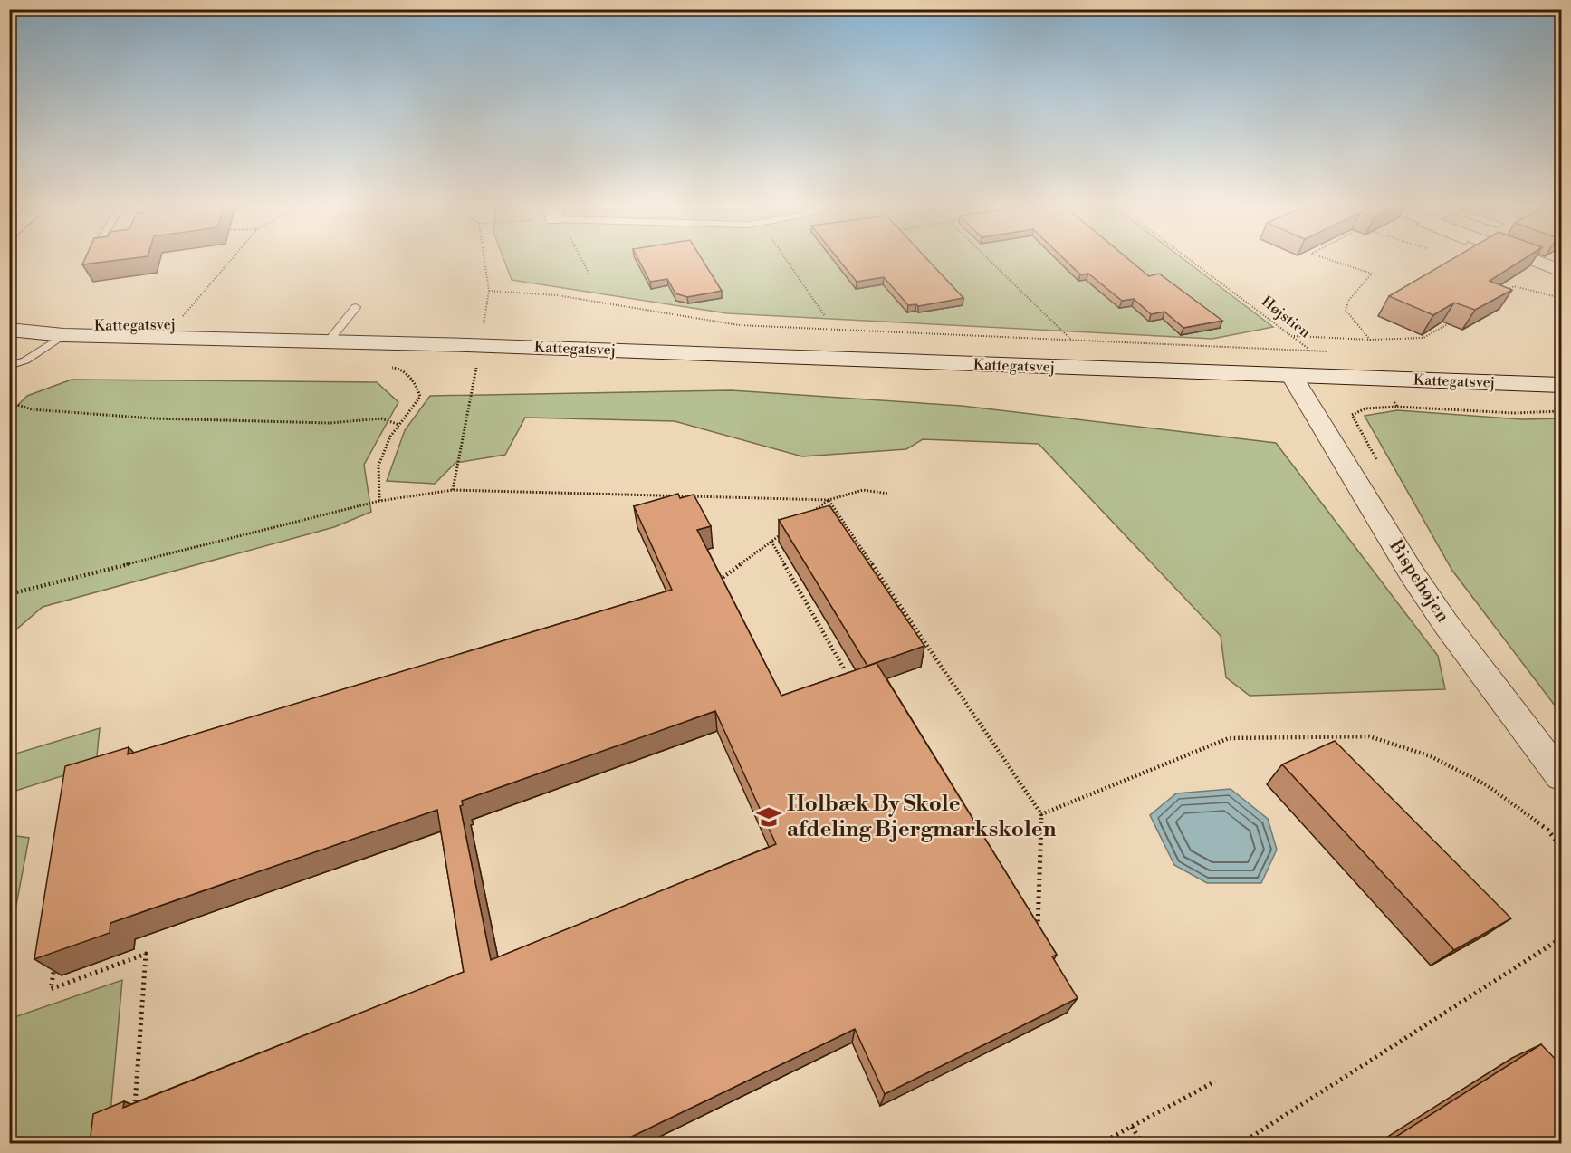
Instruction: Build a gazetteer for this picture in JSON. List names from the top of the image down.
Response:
{
  "streets": {
    "street": ["Kattegatsvej", "Bispehøjen"],
    "path": ["Højstien"]
  },
  "crossings": [
    ["Kattegatsvej", "Bispehøjen"]
  ],
  "places": {
    "school or university": ["Holbæk By Skole afdeling Bjergmarkskolen"]
  }
}
